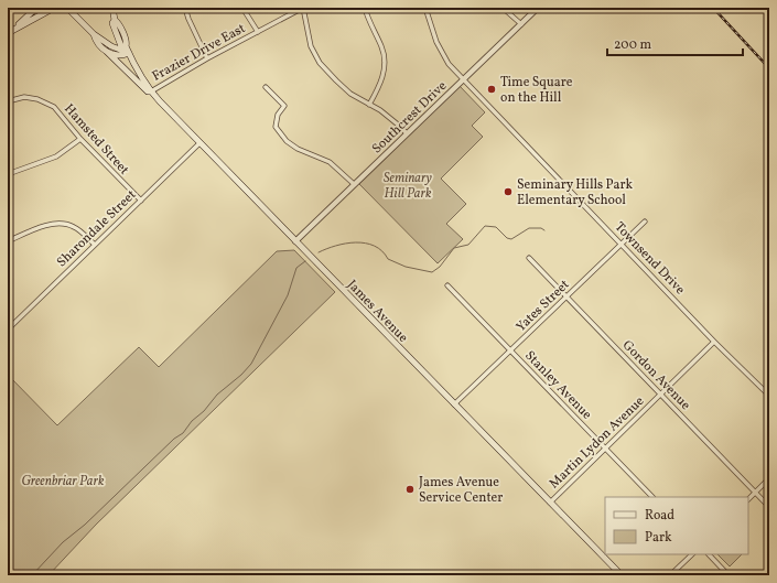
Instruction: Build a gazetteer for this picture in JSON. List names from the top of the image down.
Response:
{
  "streets": {
    "main road": ["James Avenue"],
    "street": [
      "Frazier Drive East",
      "Southcrest Drive",
      "Hamsted Street",
      "Sharondale Street",
      "Townsend Drive",
      "Yates Street",
      "Gordon Avenue",
      "Stanley Avenue",
      "Martin Lydon Avenue"
    ]
  },
  "crossings": [
    ["Frazier Drive East", "James Avenue"],
    ["Southcrest Drive", "Townsend Drive"],
    ["Southcrest Drive", "James Avenue"],
    ["Hamsted Street", "Sharondale Street"],
    ["Sharondale Street", "James Avenue"],
    ["Townsend Drive", "Yates Street"],
    ["Townsend Drive", "Martin Lydon Avenue"],
    ["Yates Street", "James Avenue"],
    ["Yates Street", "Gordon Avenue"],
    ["Yates Street", "Stanley Avenue"],
    ["James Avenue", "Martin Lydon Avenue"],
    ["Gordon Avenue", "Martin Lydon Avenue"],
    ["Stanley Avenue", "Martin Lydon Avenue"]
  ],
  "parks": ["Seminary Hill Park", "Greenbriar Park"],
  "places": ["Time Square on the Hill", "Seminary Hills Park Elementary School", "James Avenue Service Center"],
  "legend": ["Road", "Park"],
  "scale_bar": "200 m"
}
